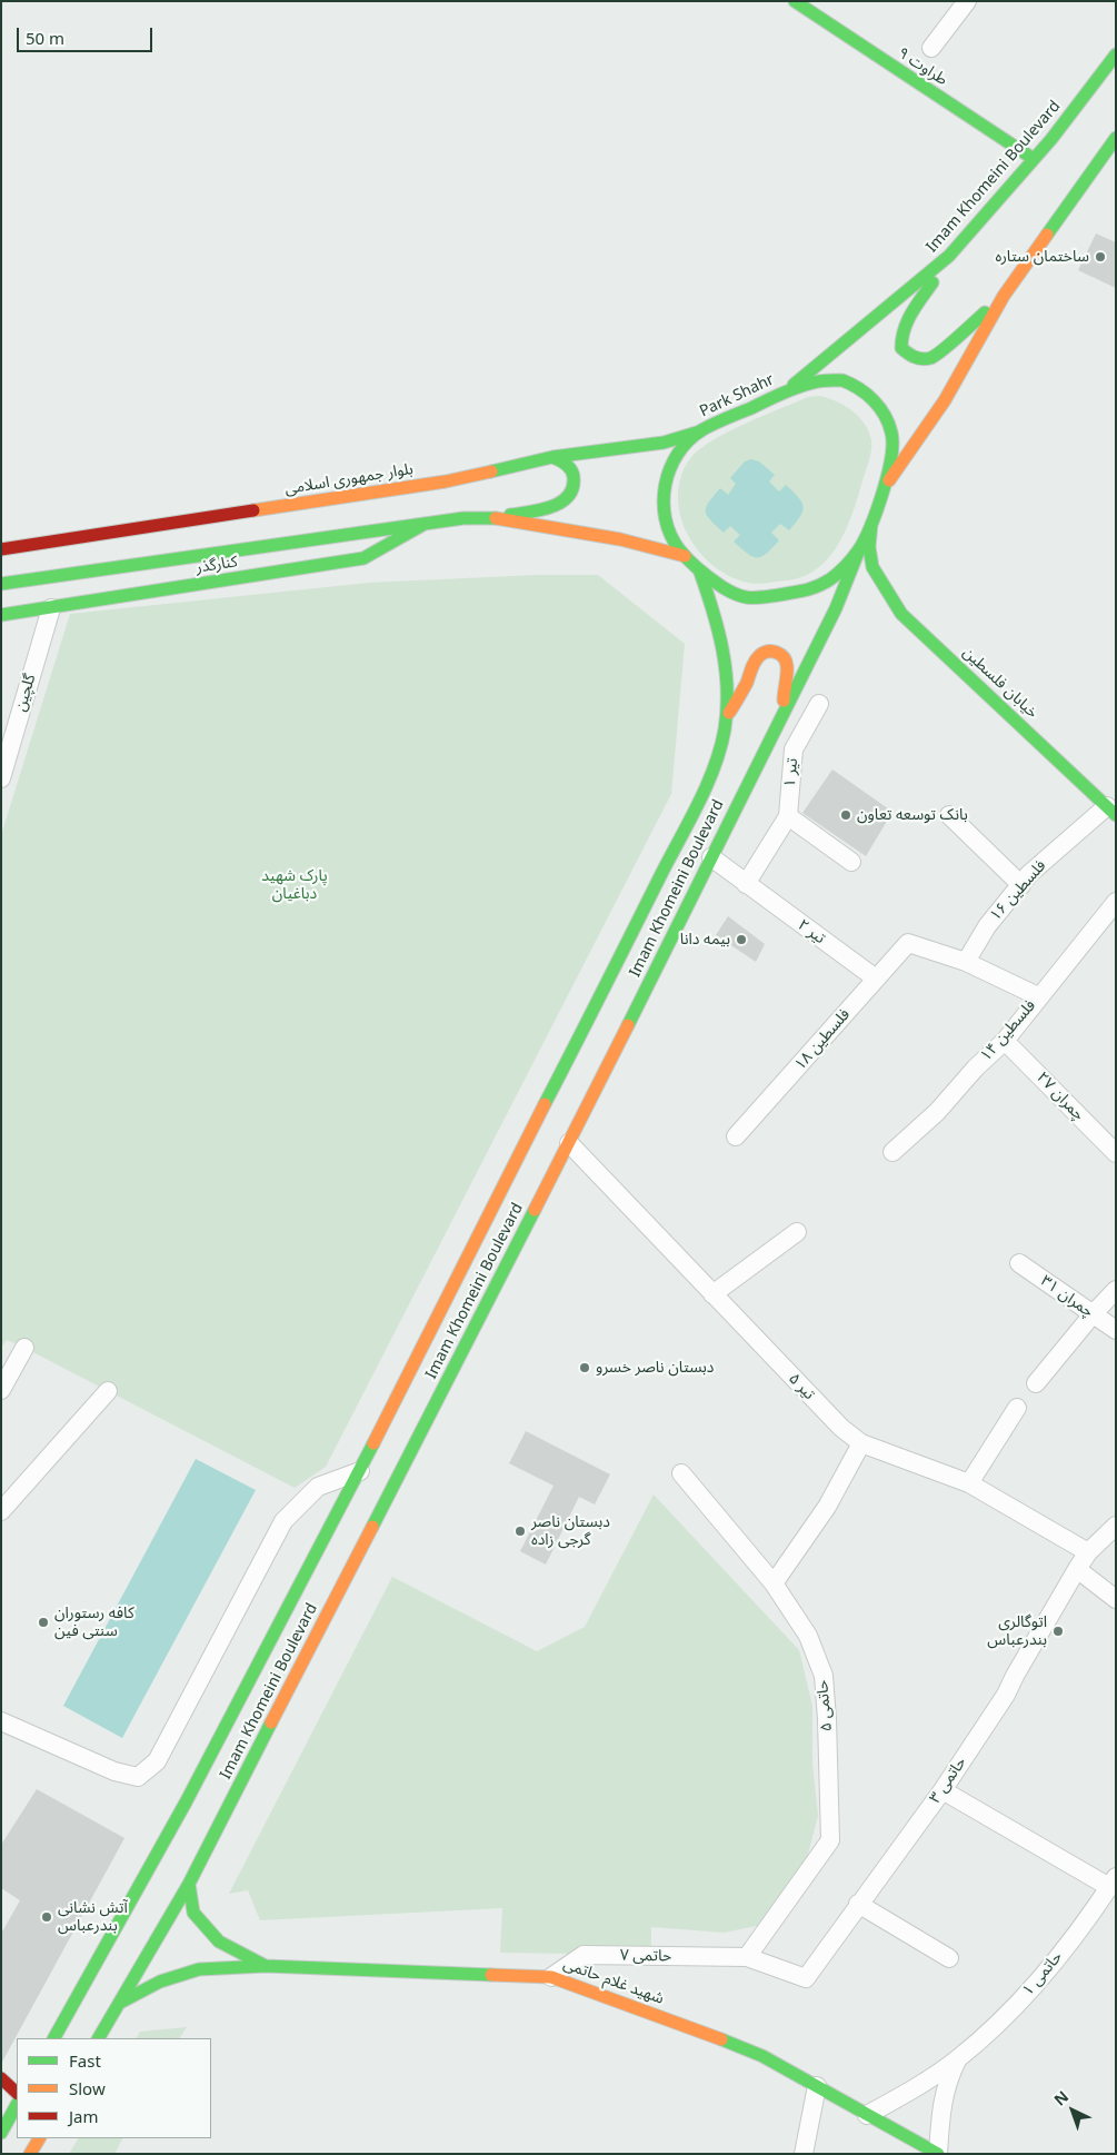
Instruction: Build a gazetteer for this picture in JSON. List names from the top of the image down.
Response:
{
  "streets": {
    "main road": [
      "طراوت ۹",
      "Imam Khomeini Boulevard",
      "Park Shahr",
      "بلوار جمهوری اسلامی",
      "کنارگذر",
      "خیابان فلسطین",
      "شهید غلام حاتمی"
    ],
    "street": [
      "گلچین",
      "تیر ۱",
      "فلسطین ۱۶",
      "تیر ۲",
      "فلسطین ۱۴",
      "فلسطین ۱۸",
      "چمران ۲۷",
      "چمران ۳۱",
      "تیر ۵",
      "حاتمی ۵",
      "حاتمی ۳",
      "حاتمی ۷",
      "حاتمی ۱"
    ]
  },
  "crossings": [
    ["طراوت ۹", "Imam Khomeini Boulevard"],
    ["Imam Khomeini Boulevard", "Park Shahr"],
    ["Imam Khomeini Boulevard", "تیر ۲"],
    ["Imam Khomeini Boulevard", "تیر ۵"],
    ["Imam Khomeini Boulevard", "شهید غلام حاتمی"],
    ["Park Shahr", "بلوار جمهوری اسلامی"],
    ["Park Shahr", "خیابان فلسطین"],
    ["کنارگذر", "گلچین"],
    ["خیابان فلسطین", "فلسطین ۱۶"],
    ["تیر ۱", "تیر ۲"],
    ["فلسطین ۱۶", "فلسطین ۱۸"],
    ["تیر ۲", "فلسطین ۱۸"],
    ["فلسطین ۱۴", "چمران ۲۷"],
    ["تیر ۵", "حاتمی ۳"],
    ["حاتمی ۵", "حاتمی ۳"],
    ["حاتمی ۵", "حاتمی ۷"],
    ["حاتمی ۳", "حاتمی ۷"],
    ["حاتمی ۷", "شهید غلام حاتمی"],
    ["حاتمی ۱", "شهید غلام حاتمی"]
  ],
  "parks": ["پارک شهید دباغیان"],
  "places": [
    "ساختمان ستاره",
    "بانک توسعه تعاون",
    "بیمه دانا",
    "دبستان ناصر خسرو",
    "دبستان ناصر گرجی زاده",
    "کافه رستوران سنتی فین",
    "اتوگالری بندرعباس",
    "آتش نشانی بندرعباس"
  ],
  "legend": ["Fast", "Slow", "Jam"],
  "scale_bar": "50 m",
  "north": "top left"
}
